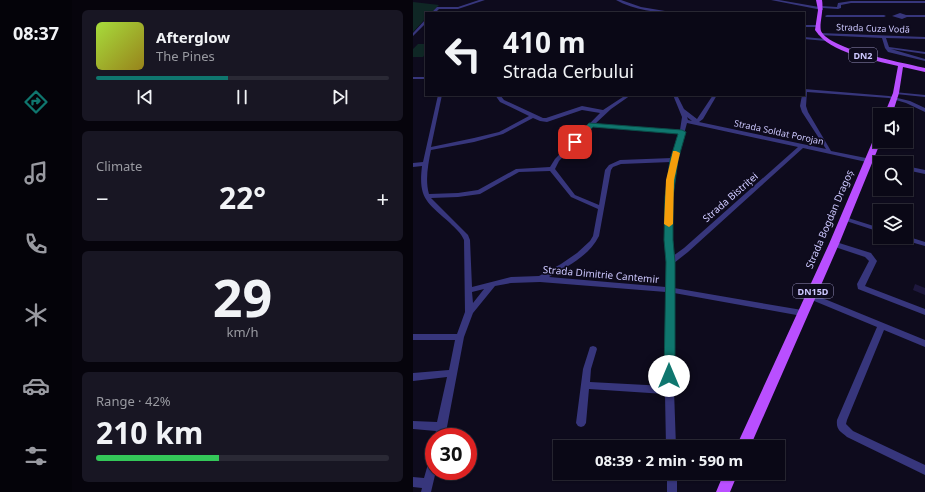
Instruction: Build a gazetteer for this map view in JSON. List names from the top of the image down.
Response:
{
  "streets": {
    "main road": ["DN2", "Strada Bogdan Dragoș", "DN15D"],
    "street": [
      "Strada Cuza Vodă",
      "Strada Soldat Porojan",
      "Strada Bistriței",
      "Strada Dimitrie Cantemir"
    ]
  },
  "crossings": [
    ["Strada Cuza Vodă", "DN2"],
    ["Strada Soldat Porojan", "Strada Bistriței"],
    ["Strada Soldat Porojan", "Strada Bogdan Dragoș"],
    ["Strada Bogdan Dragoș", "Strada Dimitrie Cantemir"]
  ],
  "page": {
    "tabs": "08:37",
    "turn": ["410 m", "Strada Cerbului"],
    "song": ["Afterglow", "The Pines"],
    "tile": [
      "Climate",
      ["29", "km/h"],
      ["Range · 42%", "210 km"]
    ],
    "heat": ["−", "22°", "+"],
    "limit": "30",
    "trip": "08:39 · 2 min · 590 m"
  }
}
